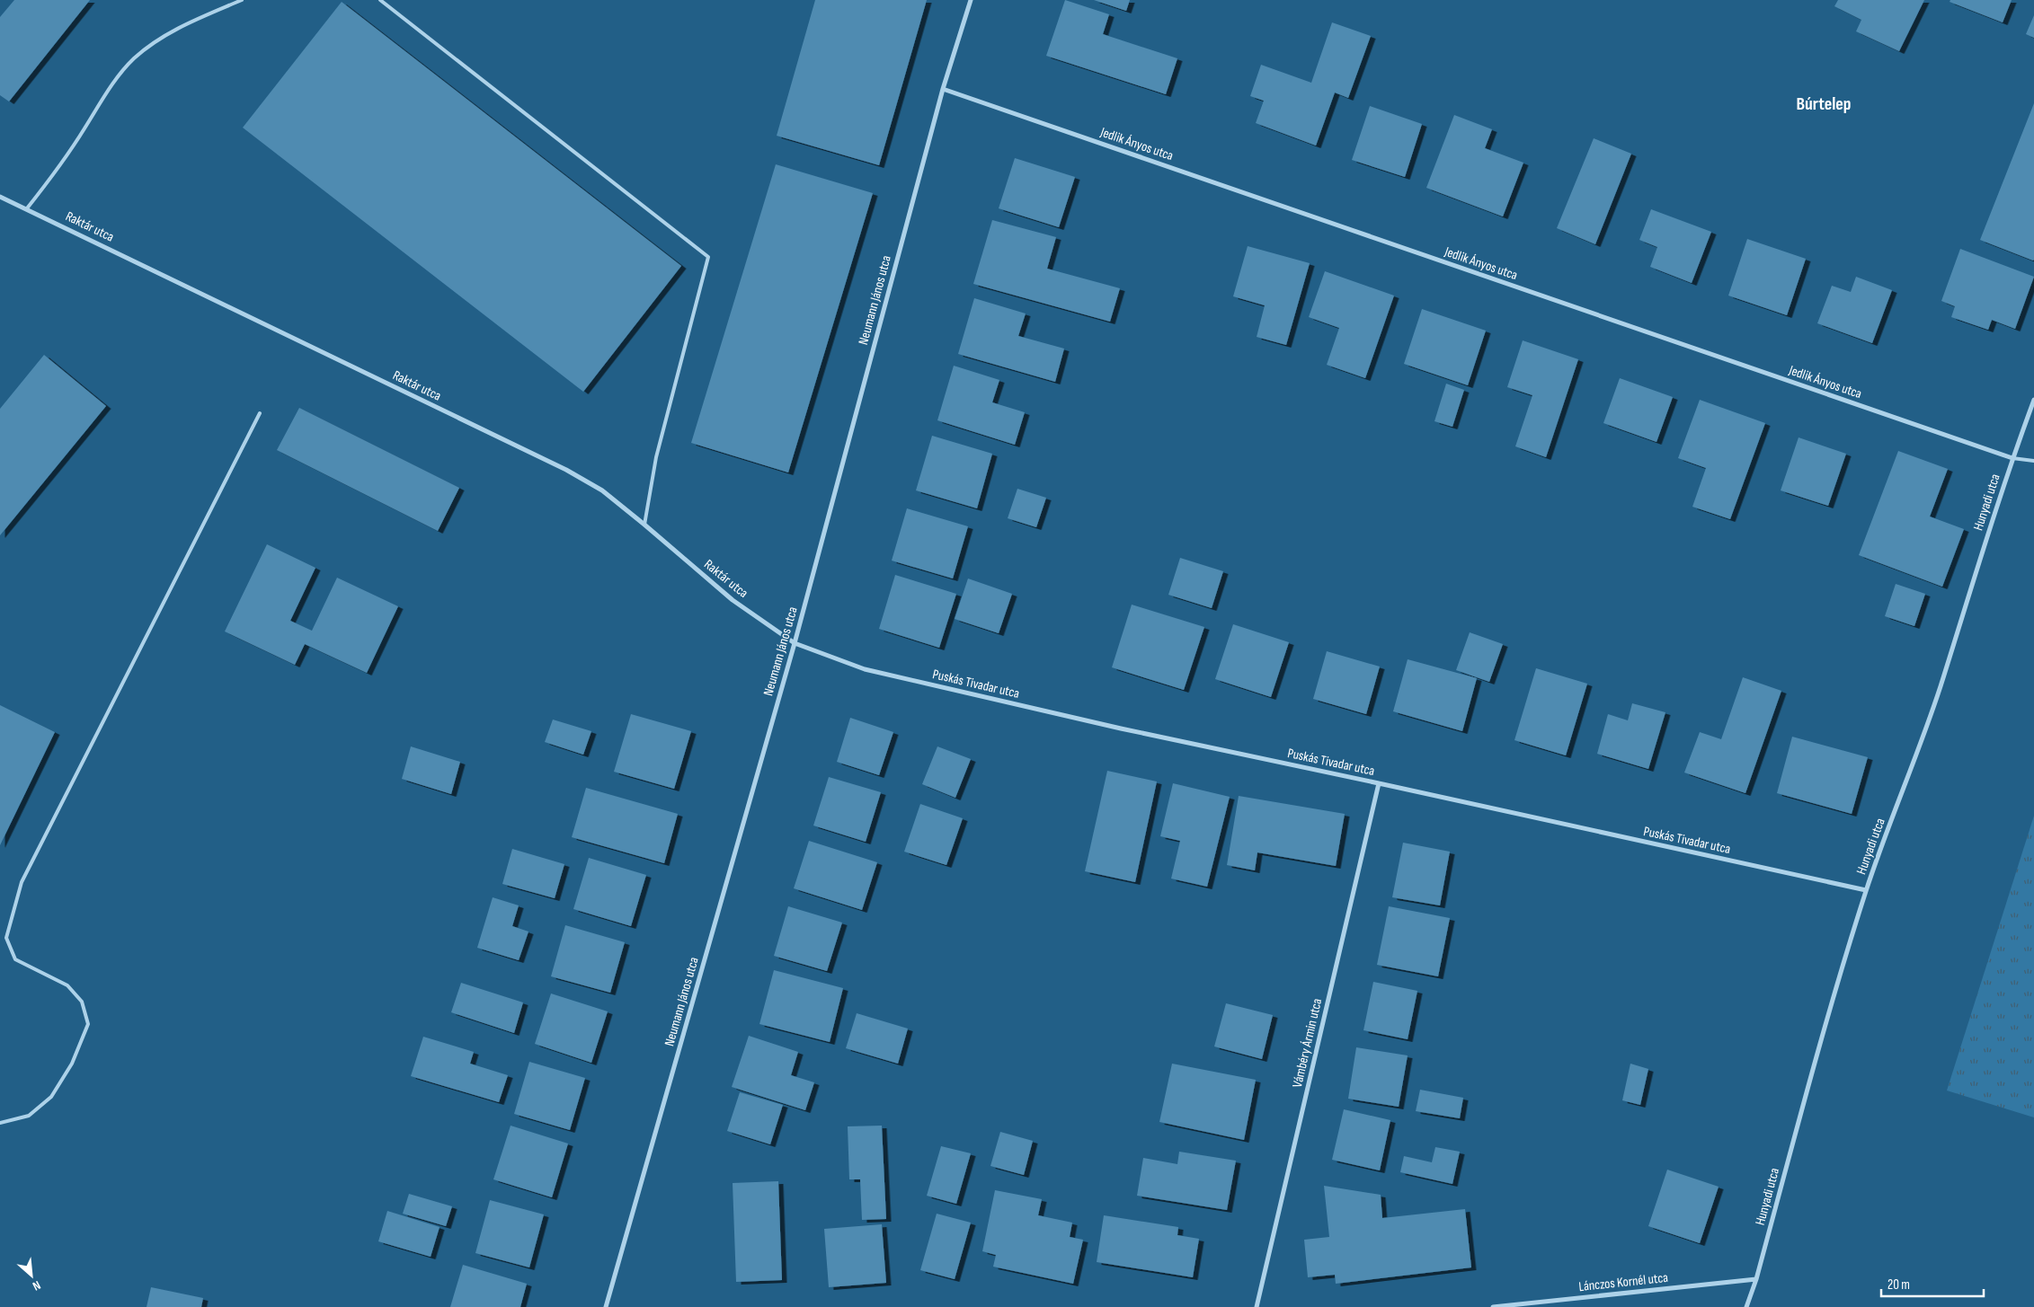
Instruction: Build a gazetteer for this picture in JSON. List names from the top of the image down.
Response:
{
  "streets": {
    "street": [
      "Jedlik Ányos utca",
      "Raktár utca",
      "Neumann János utca",
      "Hunyadi utca",
      "Puskás Tivadar utca",
      "Vámbéry Ármin utca",
      "Lánczos Kornél utca"
    ]
  },
  "crossings": [
    ["Jedlik Ányos utca", "Neumann János utca"],
    ["Jedlik Ányos utca", "Hunyadi utca"],
    ["Raktár utca", "Neumann János utca"],
    ["Raktár utca", "Puskás Tivadar utca"],
    ["Neumann János utca", "Puskás Tivadar utca"],
    ["Hunyadi utca", "Puskás Tivadar utca"],
    ["Hunyadi utca", "Lánczos Kornél utca"],
    ["Puskás Tivadar utca", "Vámbéry Ármin utca"]
  ],
  "districts": ["Búrtelep"],
  "scale_bar": "20 m",
  "north": "bottom right"
}
